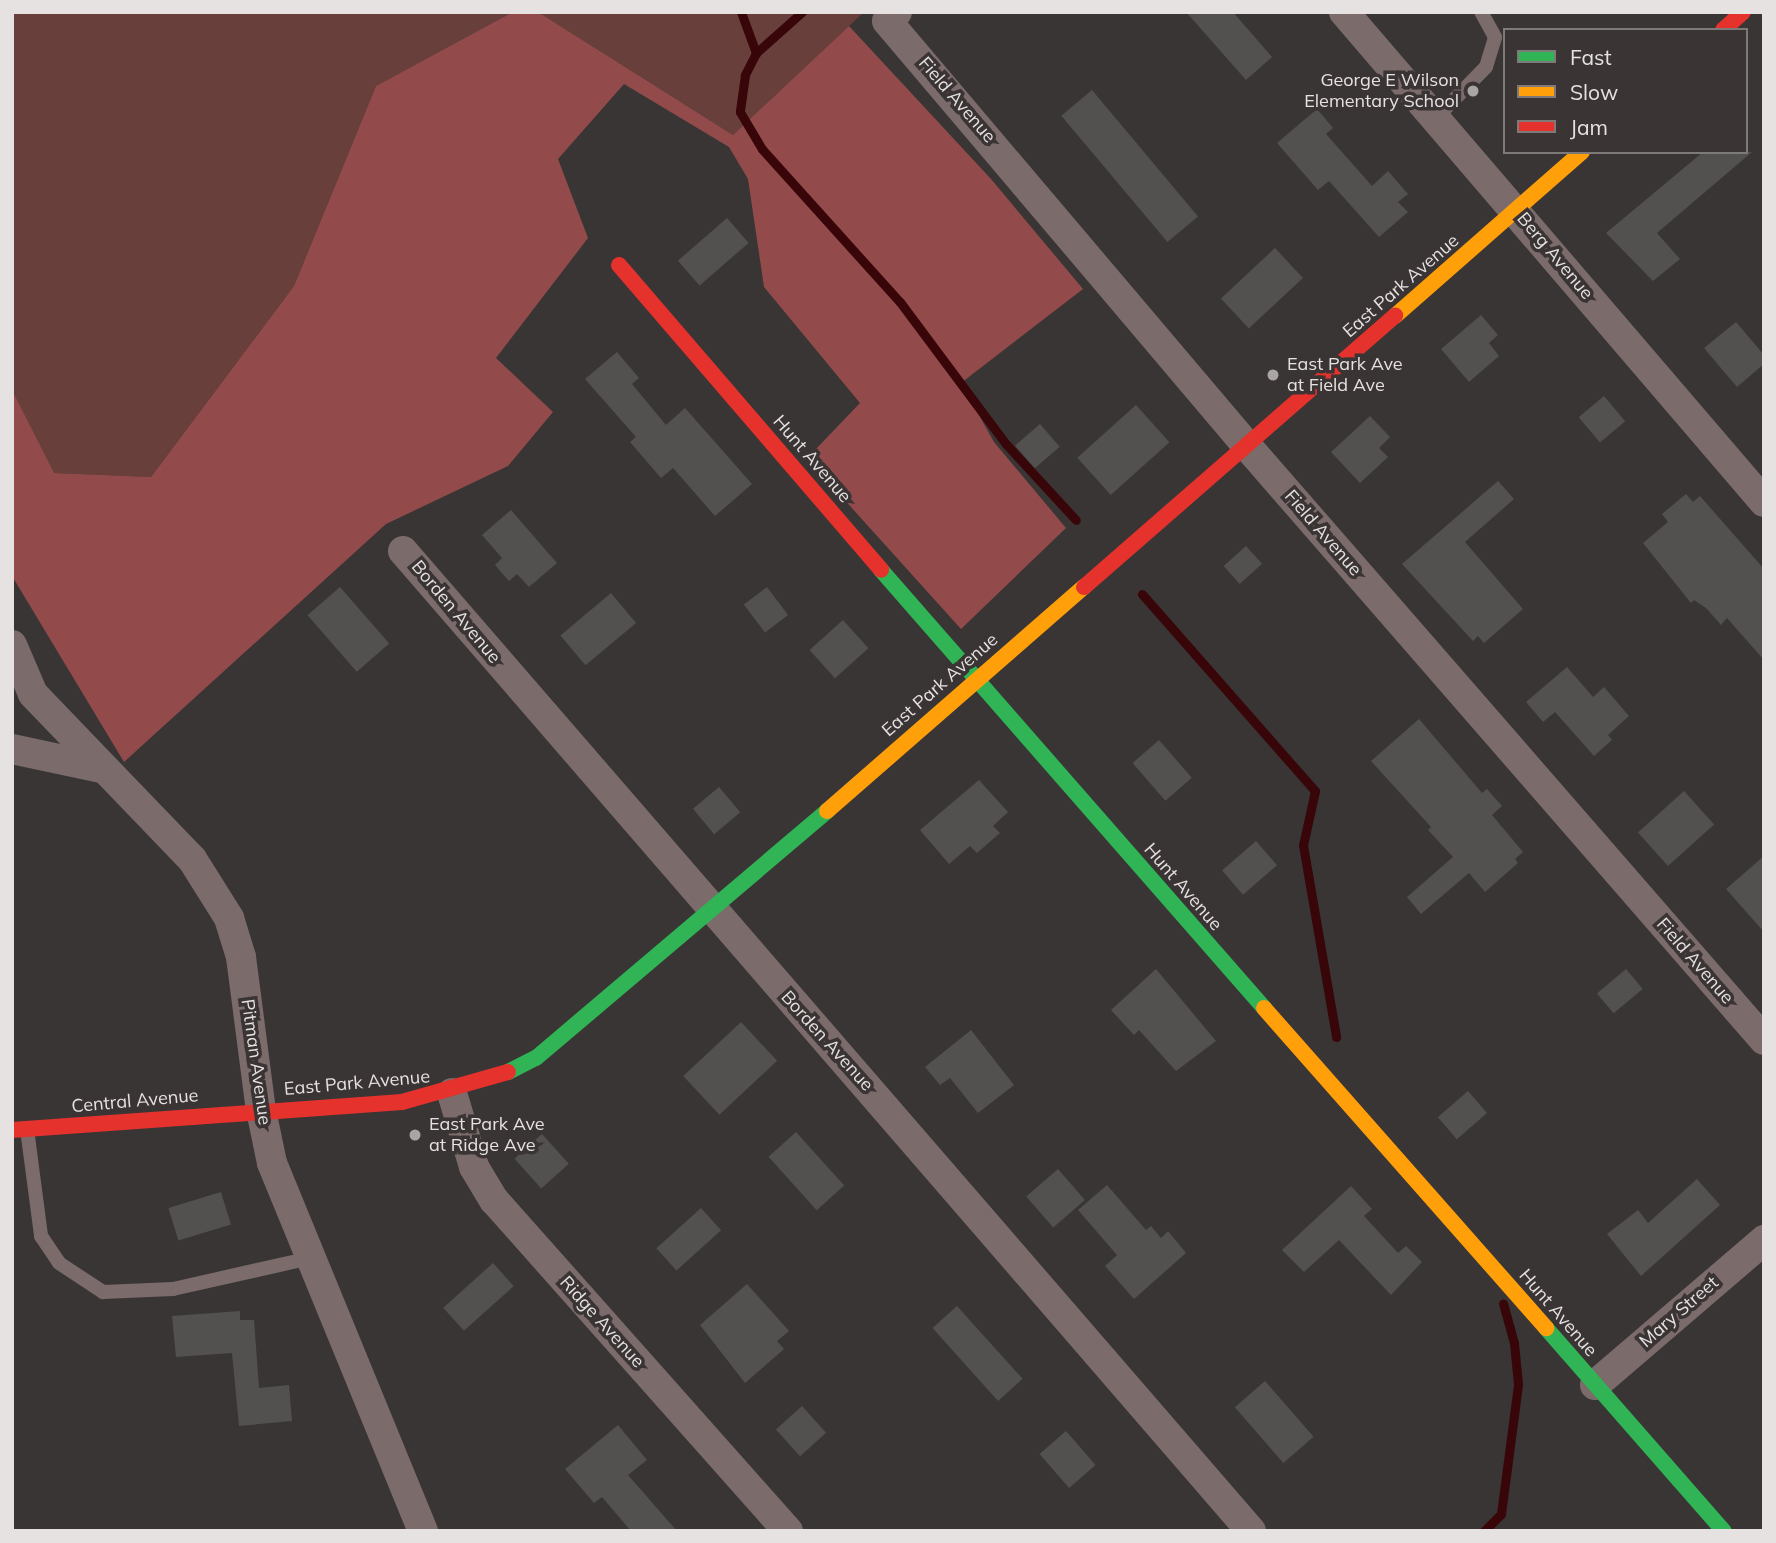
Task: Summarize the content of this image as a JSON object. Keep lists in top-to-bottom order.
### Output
{
  "streets": {
    "street": [
      "Field Avenue",
      "Berg Avenue",
      "East Park Avenue",
      "Hunt Avenue",
      "Borden Avenue",
      "Pitman Avenue",
      "Central Avenue",
      "Mary Street",
      "Ridge Avenue"
    ]
  },
  "crossings": [
    ["Field Avenue", "East Park Avenue"],
    ["Berg Avenue", "East Park Avenue"],
    ["East Park Avenue", "Hunt Avenue"],
    ["East Park Avenue", "Borden Avenue"],
    ["East Park Avenue", "Pitman Avenue"],
    ["East Park Avenue", "Central Avenue"],
    ["East Park Avenue", "Ridge Avenue"],
    ["Hunt Avenue", "Mary Street"],
    ["Pitman Avenue", "Central Avenue"]
  ],
  "places": ["George E Wilson Elementary School", "East Park Ave at Field Ave", "East Park Ave at Ridge Ave"],
  "legend": ["Fast", "Slow", "Jam"]
}
